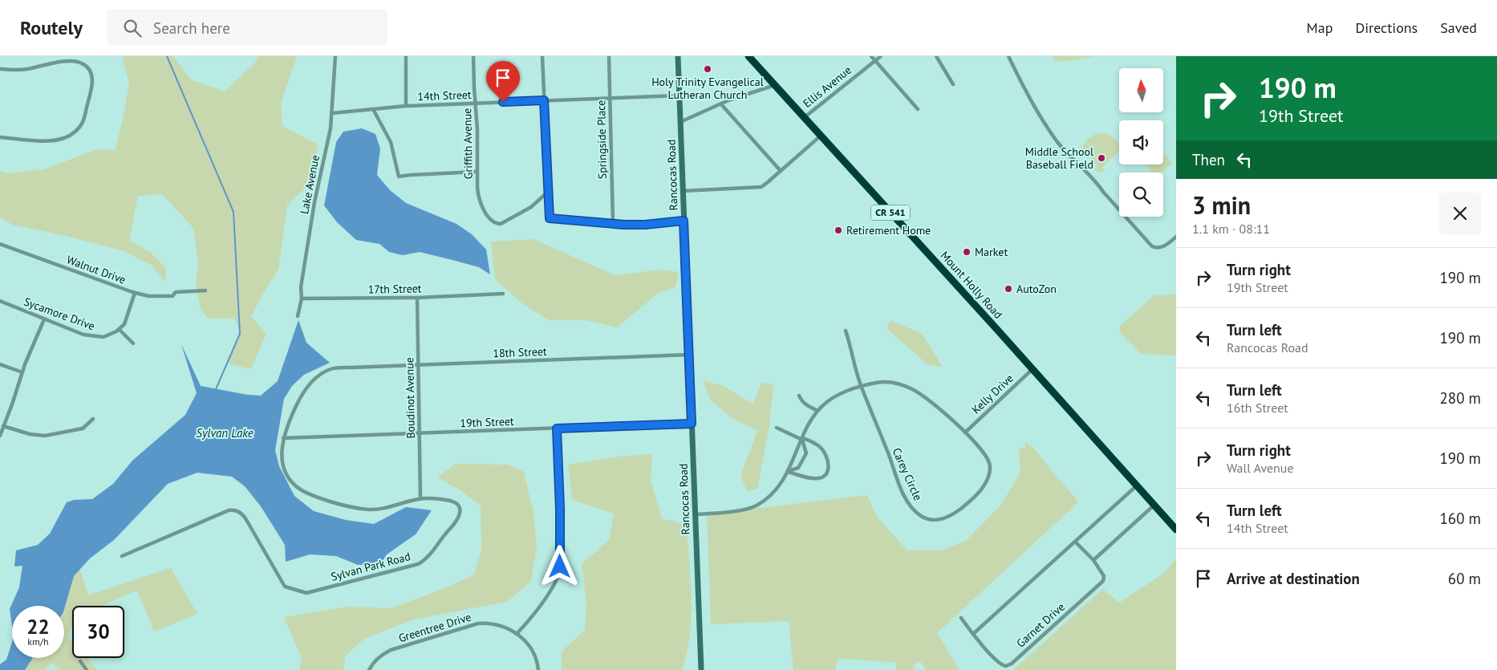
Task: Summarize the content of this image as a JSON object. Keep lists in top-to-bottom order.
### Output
{
  "streets": {
    "highway": ["CR 541", "Mount Holly Road"],
    "main road": ["Rancocas Road"],
    "street": [
      "Ellis Avenue",
      "14th Street",
      "Springside Place",
      "Griffith Avenue",
      "Lake Avenue",
      "Walnut Drive",
      "17th Street",
      "Sycamore Drive",
      "18th Street",
      "Kelly Drive",
      "Boudinot Avenue",
      "19th Street",
      "Carey Circle",
      "Sylvan Park Road",
      "Garnet Drive",
      "Greentree Drive"
    ]
  },
  "crossings": [
    ["Ellis Avenue", "Mount Holly Road"],
    ["14th Street", "Springside Place"],
    ["14th Street", "Griffith Avenue"],
    ["14th Street", "Rancocas Road"],
    ["14th Street", "Lake Avenue"],
    ["Rancocas Road", "18th Street"],
    ["Rancocas Road", "19th Street"],
    ["Lake Avenue", "17th Street"],
    ["Mount Holly Road", "Kelly Drive"],
    ["17th Street", "Boudinot Avenue"],
    ["18th Street", "Boudinot Avenue"],
    ["18th Street", "Sylvan Park Road"],
    ["Kelly Drive", "Carey Circle"],
    ["Boudinot Avenue", "19th Street"],
    ["Boudinot Avenue", "Sylvan Park Road"],
    ["19th Street", "Sylvan Park Road"]
  ],
  "water": ["Sylvan Lake"],
  "places": [
    "Holy Trinity Evangelical Lutheran Church",
    "Middle School Baseball Field",
    "Retirement Home",
    "Market",
    "AutoZon"
  ],
  "north": "top",
  "page": {
    "header": "Routely",
    "search": "Search here",
    "nav": ["Map", "Directions", "Saved"],
    "turn": ["190 m", "19th Street"],
    "then": "Then",
    "heading": ["3 min", "1.1 km · 08:11"],
    "list": [
      {
        "name": "Turn right",
        "note": "19th Street",
        "value": "190 m"
      },
      {
        "name": "Turn left",
        "note": "Rancocas Road",
        "value": "190 m"
      },
      {
        "name": "Turn left",
        "note": "16th Street",
        "value": "280 m"
      },
      {
        "name": "Turn right",
        "note": "Wall Avenue",
        "value": "190 m"
      },
      {
        "name": "Turn left",
        "note": "14th Street",
        "value": "160 m"
      },
      {
        "name": "Arrive at destination",
        "value": "60 m"
      }
    ],
    "speed": "22 km/h",
    "limit": "30"
  }
}
